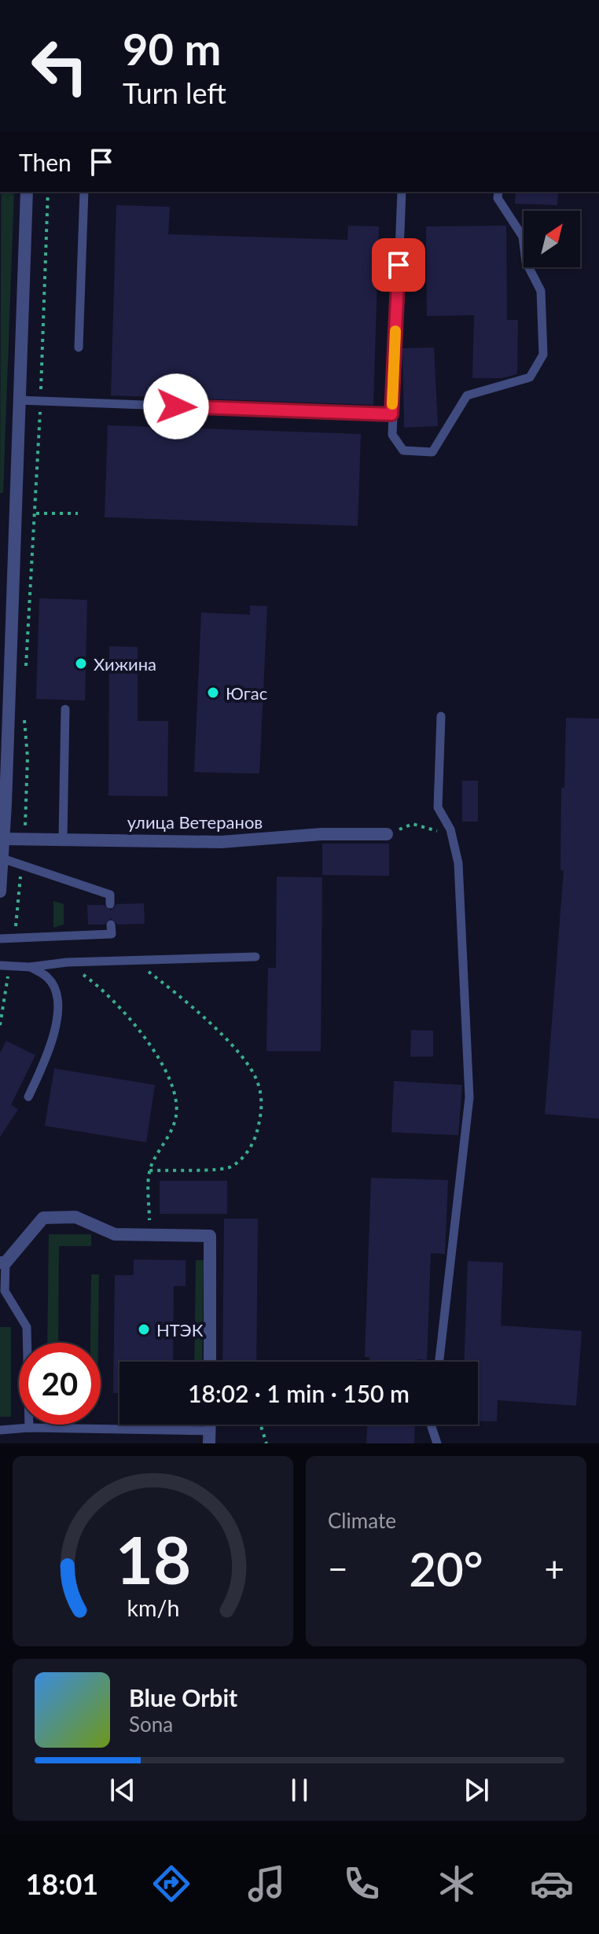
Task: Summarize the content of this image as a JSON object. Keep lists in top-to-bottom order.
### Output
{
  "streets": {
    "street": ["улица Ветеранов"]
  },
  "places": ["Хижина", "Югас", "НТЭК"],
  "north": "top right",
  "page": {
    "turn": ["90 m", "Turn left"],
    "then": "Then",
    "limit": "20",
    "trip": "18:02 · 1 min · 150 m",
    "tile": "Climate",
    "heat": ["−", "20°", "+"],
    "song": ["Blue Orbit", "Sona"],
    "tabs": "18:01",
    "gauge": ["18", "km/h"]
  }
}
